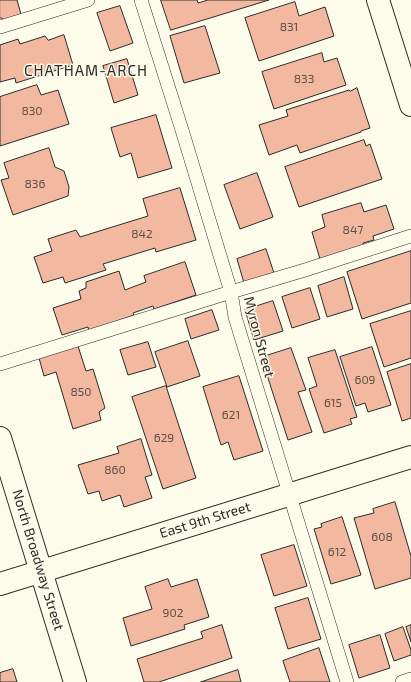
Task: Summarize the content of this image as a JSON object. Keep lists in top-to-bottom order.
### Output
{
  "streets": {
    "street": ["East 9th Street", "North Broadway Street"],
    "lane": ["Myron Street"]
  },
  "crossings": [
    ["Myron Street", "East 9th Street"],
    ["East 9th Street", "North Broadway Street"]
  ],
  "districts": ["CHATHAM-ARCH"],
  "house_numbers": [
    "831",
    "833",
    "830",
    "836",
    "847",
    "842",
    "609",
    "850",
    "615",
    "621",
    "629",
    "860",
    "608",
    "612",
    "902"
  ]
}
